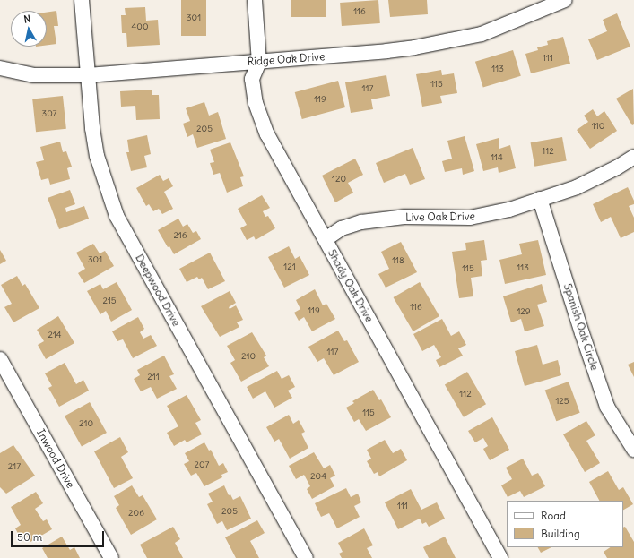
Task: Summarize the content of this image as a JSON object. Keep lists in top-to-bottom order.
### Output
{
  "streets": {
    "street": [
      "Ridge Oak Drive",
      "Live Oak Drive",
      "Shady Oak Drive",
      "Deepwood Drive",
      "Spanish Oak Circle",
      "Inwood Drive"
    ]
  },
  "crossings": [
    ["Ridge Oak Drive", "Shady Oak Drive"],
    ["Ridge Oak Drive", "Deepwood Drive"],
    ["Live Oak Drive", "Shady Oak Drive"],
    ["Live Oak Drive", "Spanish Oak Circle"]
  ],
  "house_numbers": [
    "116",
    "301",
    "400",
    "111",
    "113",
    "115",
    "117",
    "119",
    "307",
    "110",
    "205",
    "112",
    "114",
    "120",
    "216",
    "301",
    "118",
    "121",
    "113",
    "115",
    "215",
    "116",
    "119",
    "129",
    "214",
    "117",
    "210",
    "211",
    "112",
    "125",
    "115",
    "210",
    "207",
    "217",
    "204",
    "111",
    "205",
    "206"
  ],
  "legend": ["Road", "Building"],
  "scale_bar": "50 m",
  "north": "top"
}
